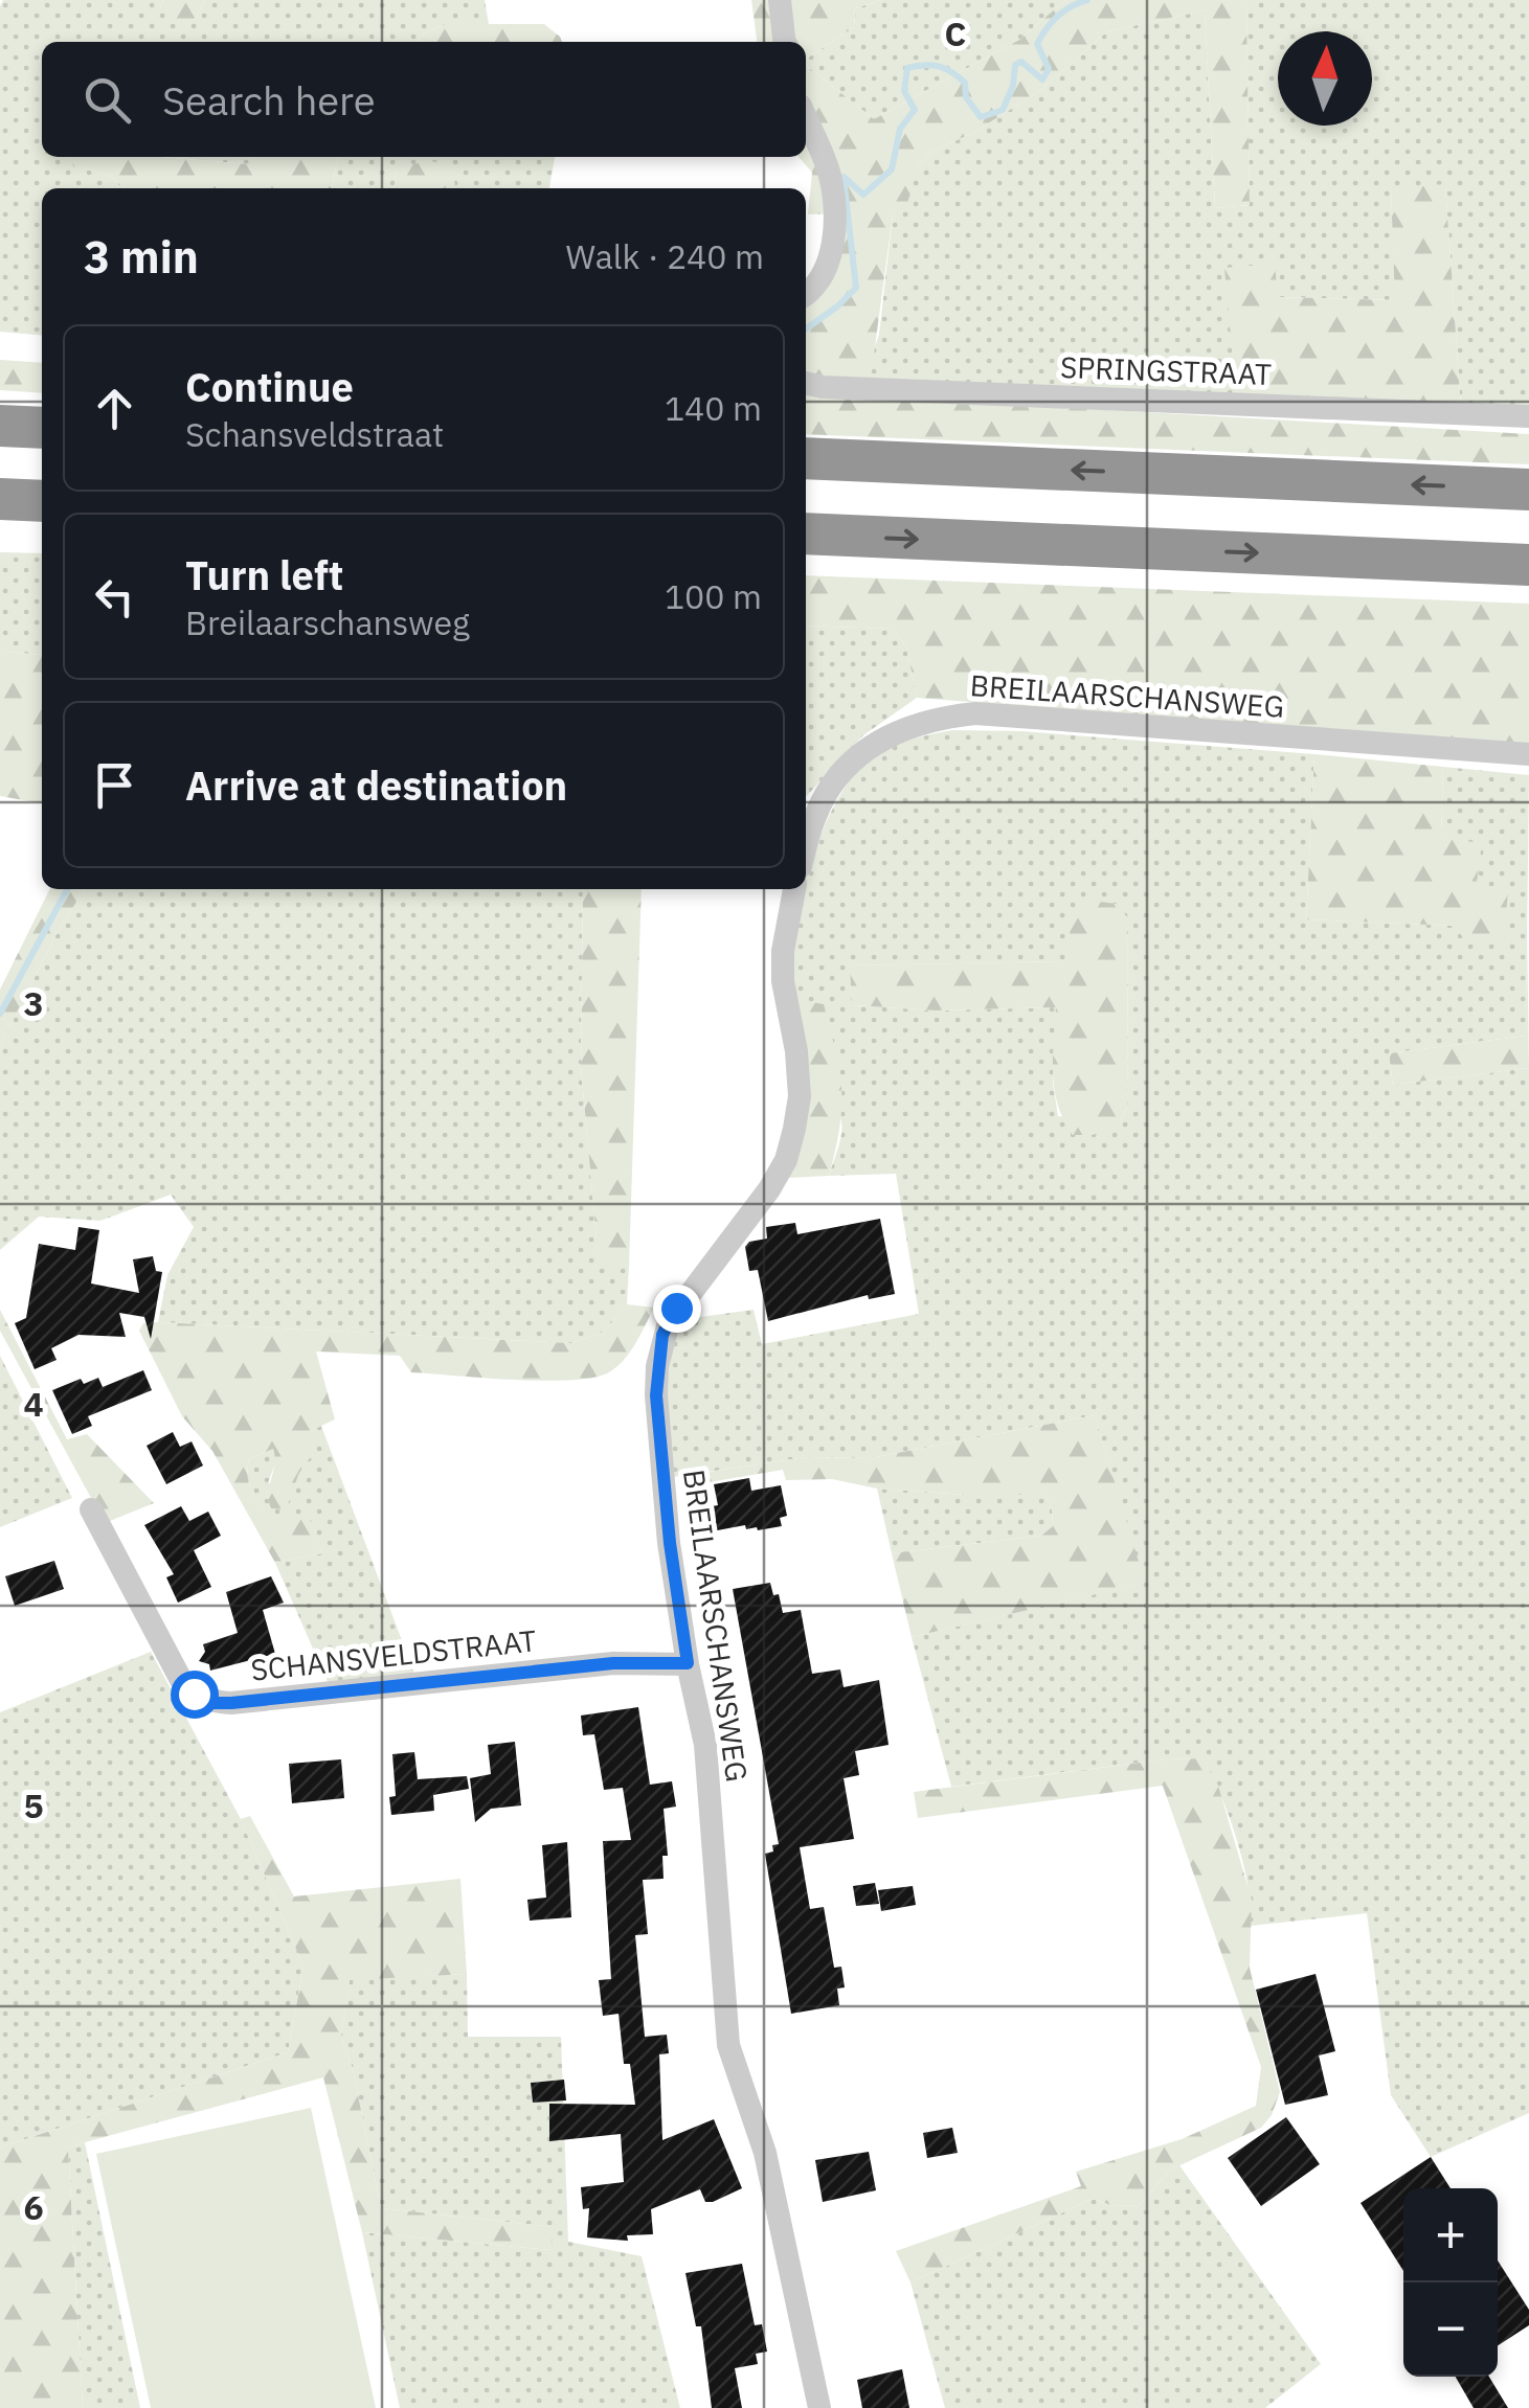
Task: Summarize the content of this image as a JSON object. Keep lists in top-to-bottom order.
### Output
{
  "streets": {
    "street": ["SPRINGSTRAAT", "BREILAARSCHANSWEG", "SCHANSVELDSTRAAT"]
  },
  "crossings": [
    ["BREILAARSCHANSWEG", "SCHANSVELDSTRAAT"]
  ],
  "north": "top",
  "page": {
    "search": "Search here",
    "heading": ["3 min", "Walk · 240 m"],
    "list": [
      ["Continue", "Schansveldstraat", "140 m"],
      ["Turn left", "Breilaarschansweg", "100 m"],
      "Arrive at destination"
    ],
    "map_buttons": ["+", "−"]
  },
  "grid": {
    "columns": ["C"],
    "rows": [
      "3",
      "4",
      "5",
      "6"
    ]
  }
}
